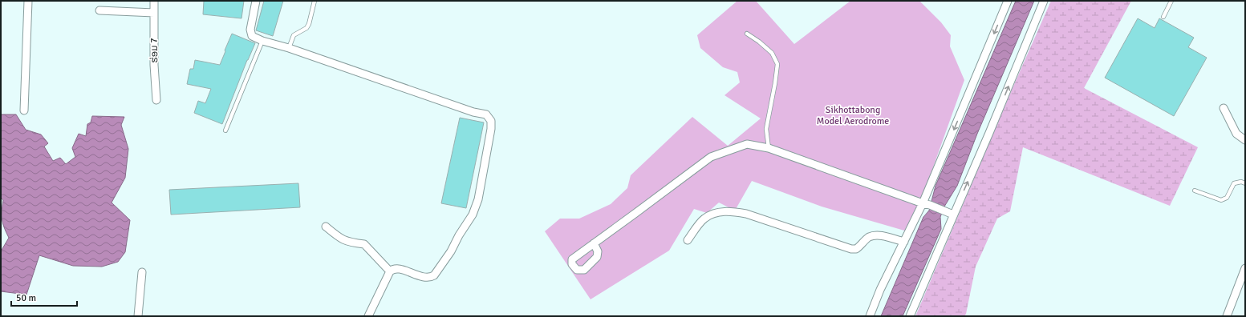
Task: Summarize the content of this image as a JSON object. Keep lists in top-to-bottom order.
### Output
{
  "streets": {
    "street": ["ຮ່ອມ 7"]
  },
  "parks": ["Sikhottabong Model Aerodrome"],
  "scale_bar": "50 m"
}
